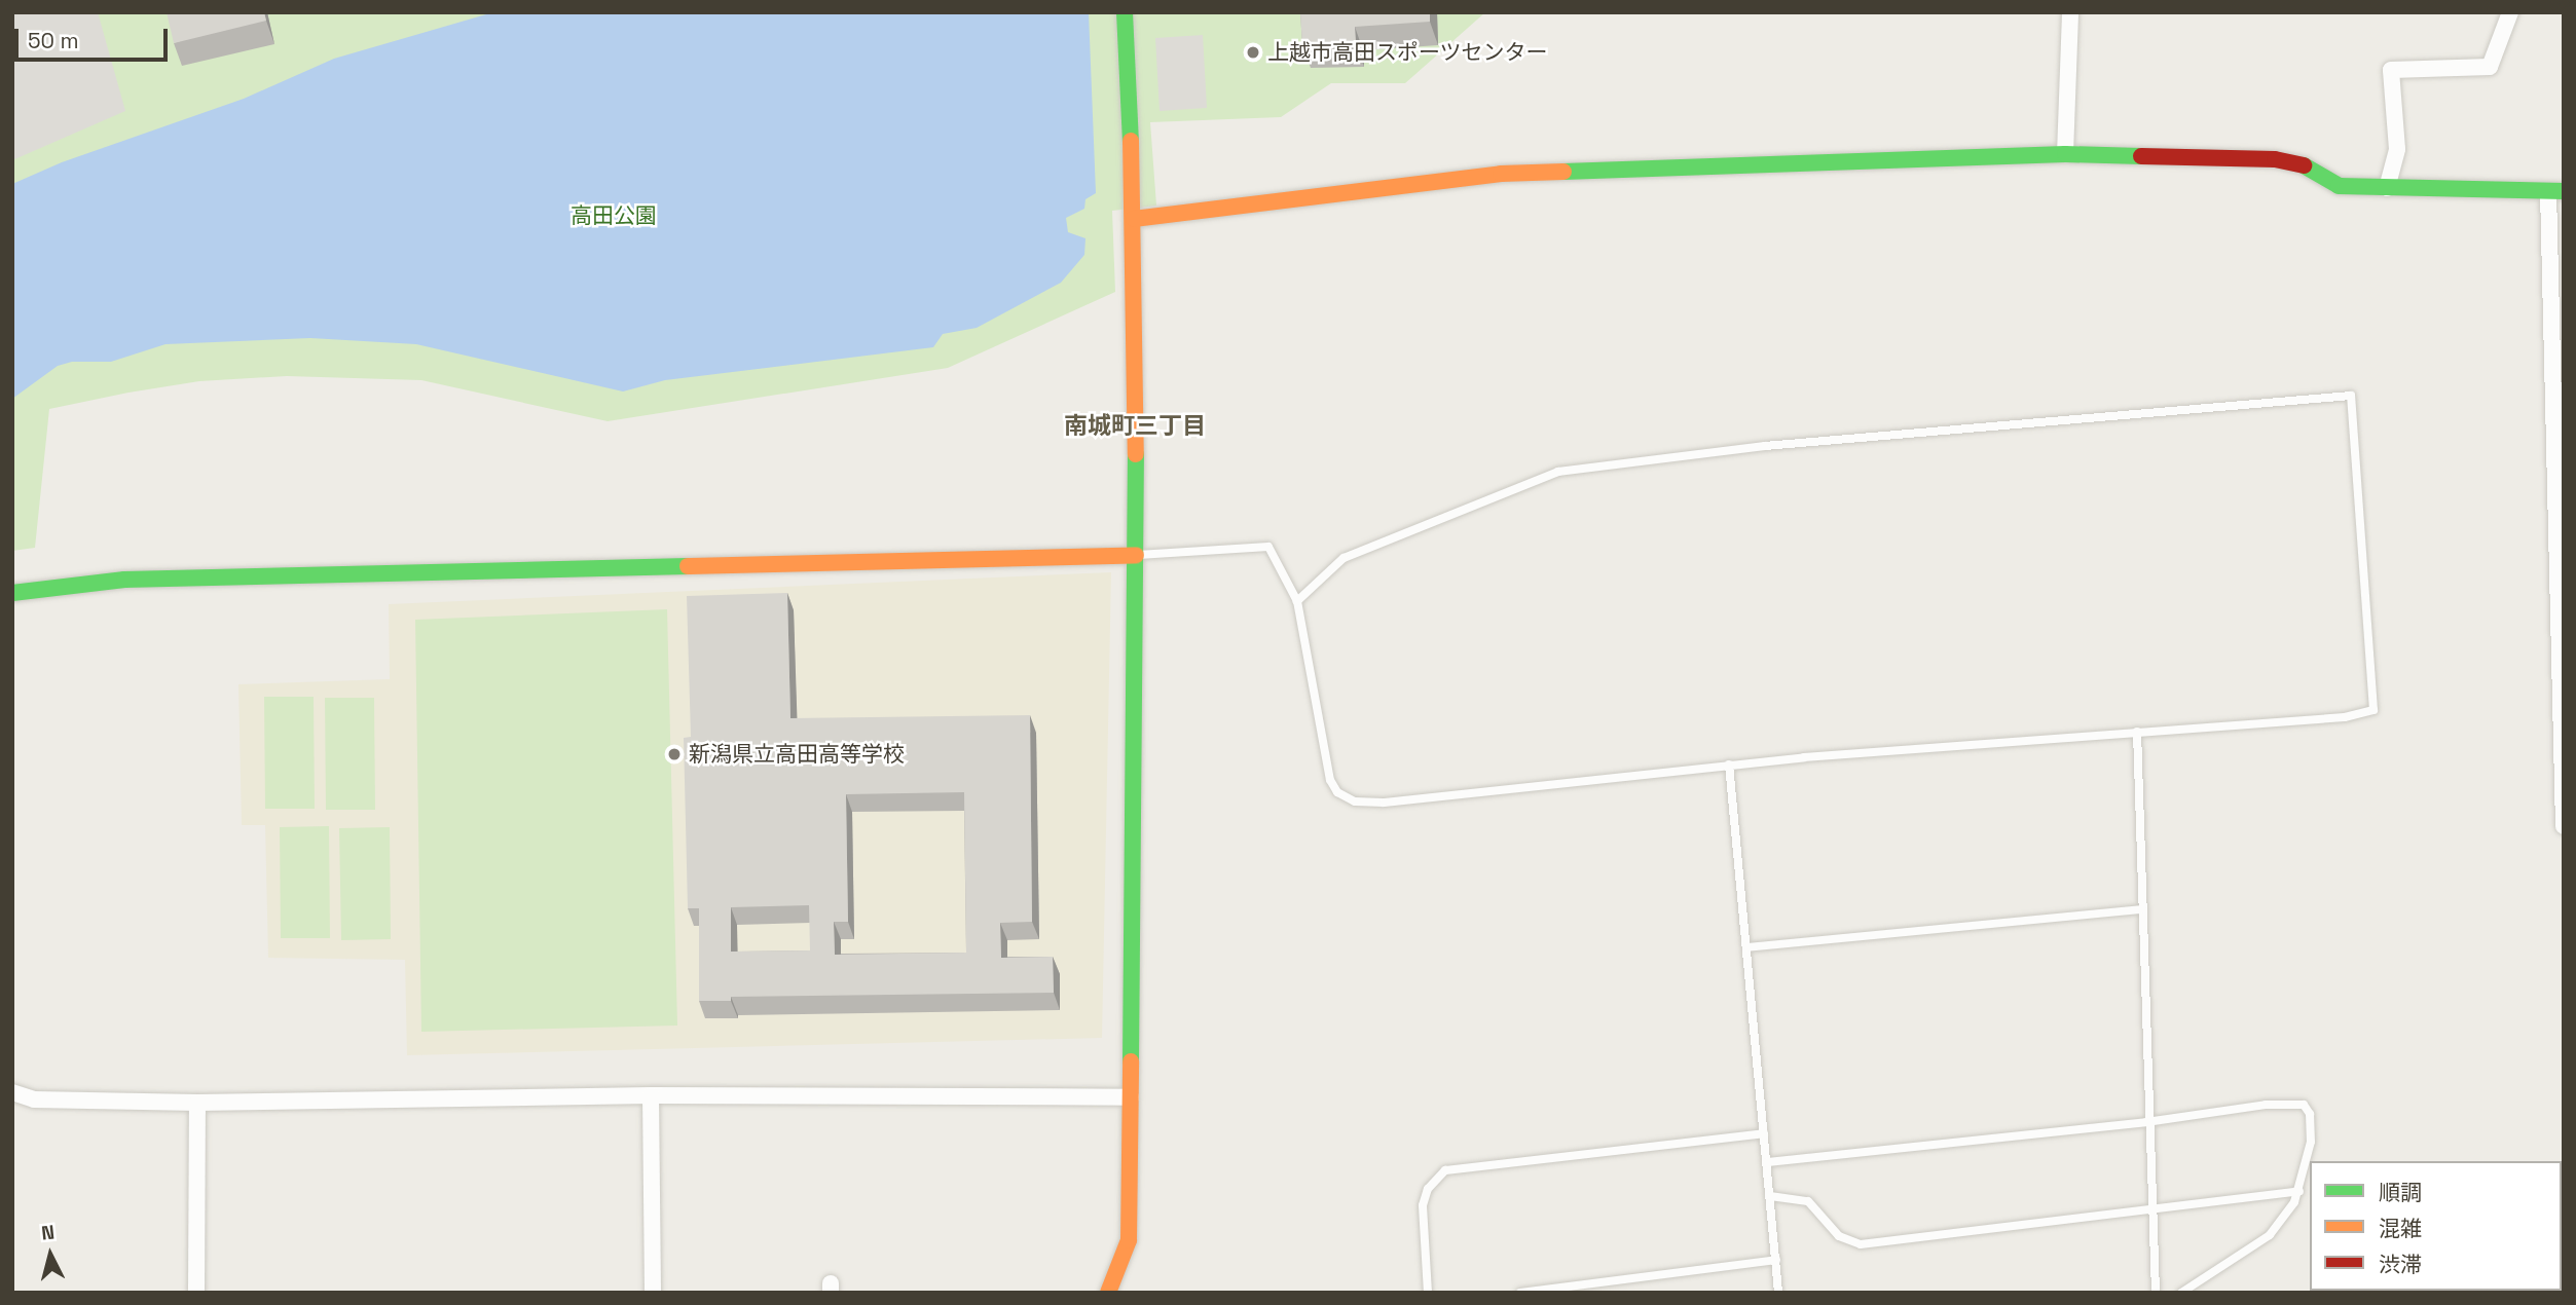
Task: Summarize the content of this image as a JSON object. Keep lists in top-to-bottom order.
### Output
{
  "districts": ["南城町三丁目"],
  "parks": ["高田公園"],
  "places": ["上越市高田スポーツセンター", "新潟県立高田高等学校"],
  "legend": ["順調", "混雑", "渋滞"],
  "scale_bar": "50 m",
  "north": "top"
}
